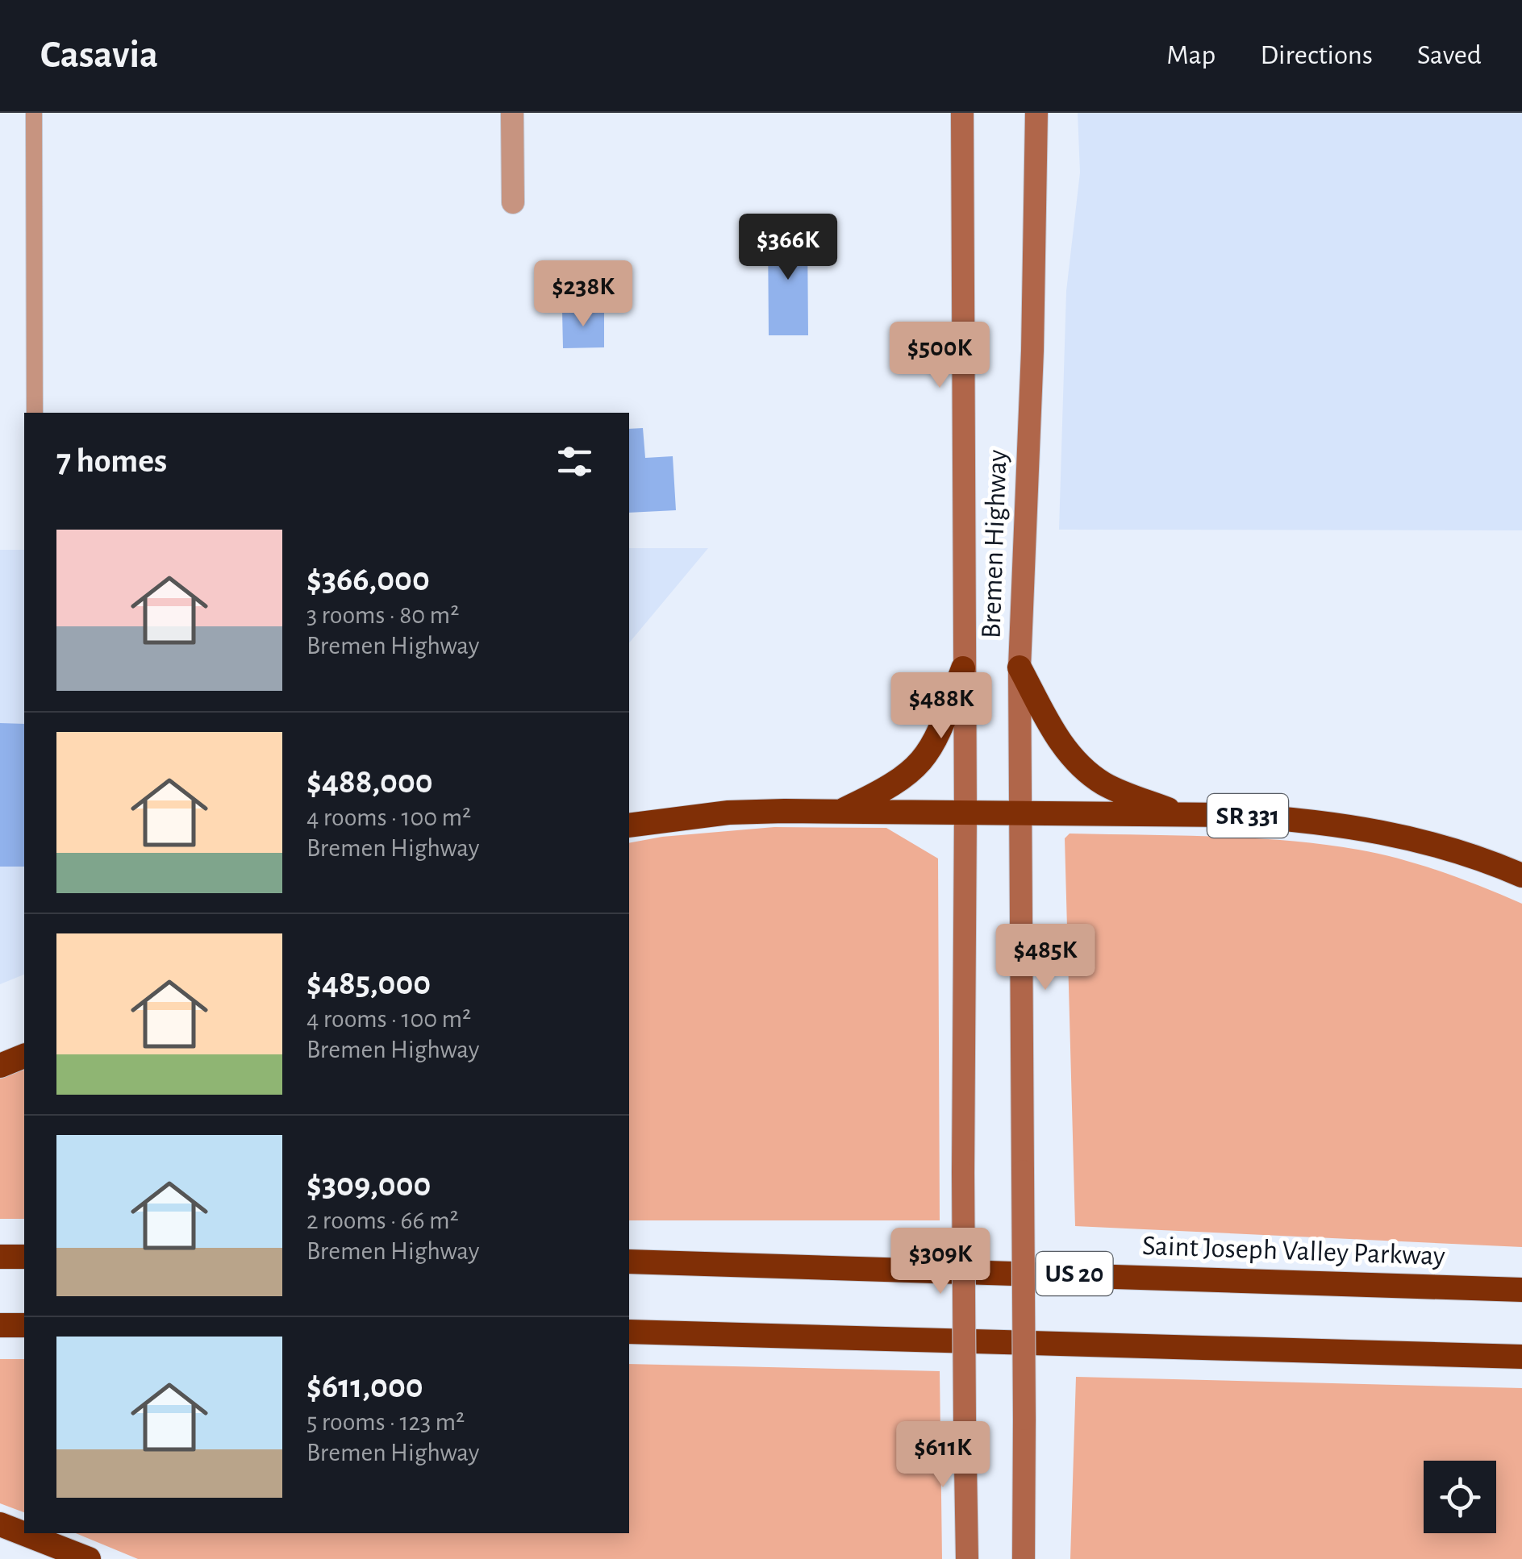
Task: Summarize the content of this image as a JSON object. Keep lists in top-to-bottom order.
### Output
{
  "streets": {
    "highway": ["SR 331", "Saint Joseph Valley Parkway", "US 20"],
    "main road": ["Bremen Highway"]
  },
  "crossings": [
    ["Bremen Highway", "SR 331"]
  ],
  "page": {
    "header": "Casavia",
    "nav": ["Map", "Directions", "Saved"],
    "price": [
      "$366K",
      "$238K",
      "$500K",
      "$488K",
      "$485K",
      "$309K",
      "$611K"
    ],
    "heading": "7 homes",
    "list": [
      {
        "name": "$366,000",
        "note": "3 rooms · 80 m² · Bremen Highway"
      },
      {
        "name": "$488,000",
        "note": "4 rooms · 100 m² · Bremen Highway"
      },
      {
        "name": "$485,000",
        "note": "4 rooms · 100 m² · Bremen Highway"
      },
      {
        "name": "$309,000",
        "note": "2 rooms · 66 m² · Bremen Highway"
      },
      {
        "name": "$611,000",
        "note": "5 rooms · 123 m² · Bremen Highway"
      }
    ]
  }
}
